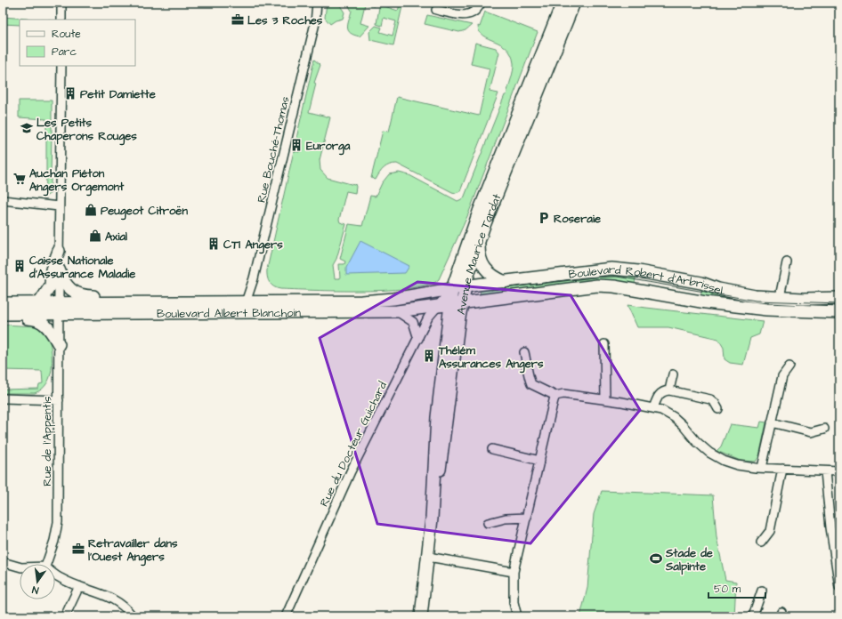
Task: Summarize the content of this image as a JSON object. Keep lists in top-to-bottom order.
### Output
{
  "streets": {
    "street": [
      "Rue Bouché-Thomas",
      "Avenue Maurice Tardat",
      "Boulevard Robert d'Arbrissel",
      "Boulevard Albert Blanchoin",
      "Rue de l'Appentis",
      "Rue du Docteur Guichard"
    ]
  },
  "crossings": [
    ["Rue Bouché-Thomas", "Boulevard Albert Blanchoin"],
    ["Avenue Maurice Tardat", "Boulevard Robert d'Arbrissel"],
    ["Avenue Maurice Tardat", "Boulevard Albert Blanchoin"],
    ["Avenue Maurice Tardat", "Rue du Docteur Guichard"],
    ["Boulevard Robert d'Arbrissel", "Boulevard Albert Blanchoin"],
    ["Boulevard Robert d'Arbrissel", "Rue du Docteur Guichard"],
    ["Boulevard Albert Blanchoin", "Rue de l'Appentis"],
    ["Boulevard Albert Blanchoin", "Rue du Docteur Guichard"]
  ],
  "places": {
    "office": ["Les 3 Roches", "Retravailler dans l'Ouest Angers"],
    "building": [
      "Petit Damiette",
      "Eurorga",
      "CTI Angers",
      "Caisse Nationale d'Assurance Maladie",
      "Thélém Assurances Angers"
    ],
    "school or university": ["Les Petits Chaperons Rouges"],
    "supermarket": ["Auchan Piéton Angers Orgemont"],
    "shop": ["Peugeot Citroën", "Axial"],
    "parking": ["Roseraie"],
    "sports": ["Stade de Salpinte"]
  },
  "legend": ["Route", "Parc"],
  "scale_bar": "50 m",
  "north": "bottom"
}
